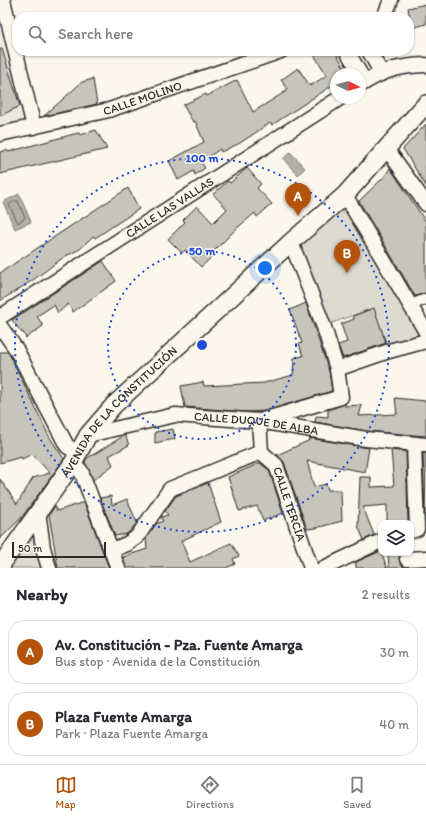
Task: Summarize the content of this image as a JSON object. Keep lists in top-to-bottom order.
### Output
{
  "streets": {
    "street": [
      "CALLE MOLINO",
      "CALLE LAS VALLAS",
      "AVENIDA DE LA CONSTITUCIÓN",
      "CALLE DUQUE DE ALBA",
      "CALLE TERCIA"
    ]
  },
  "crossings": [
    ["AVENIDA DE LA CONSTITUCIÓN", "CALLE DUQUE DE ALBA"]
  ],
  "scale_bar": "50 m",
  "north": "right",
  "page": {
    "search": "Search here",
    "pins": ["A", "B"],
    "scale": "50 m",
    "heading": ["Nearby", "2 results"],
    "list": [
      {
        "mark": "A",
        "name": "Av. Constitución - Pza. Fuente Amarga",
        "note": "Bus stop · Avenida de la Constitución",
        "value": "30 m"
      },
      {
        "mark": "B",
        "name": "Plaza Fuente Amarga",
        "note": "Park · Plaza Fuente Amarga",
        "value": "40 m"
      }
    ],
    "nav": ["Map", "Directions", "Saved"]
  },
  "rings": ["100 m", "50 m"]
}
